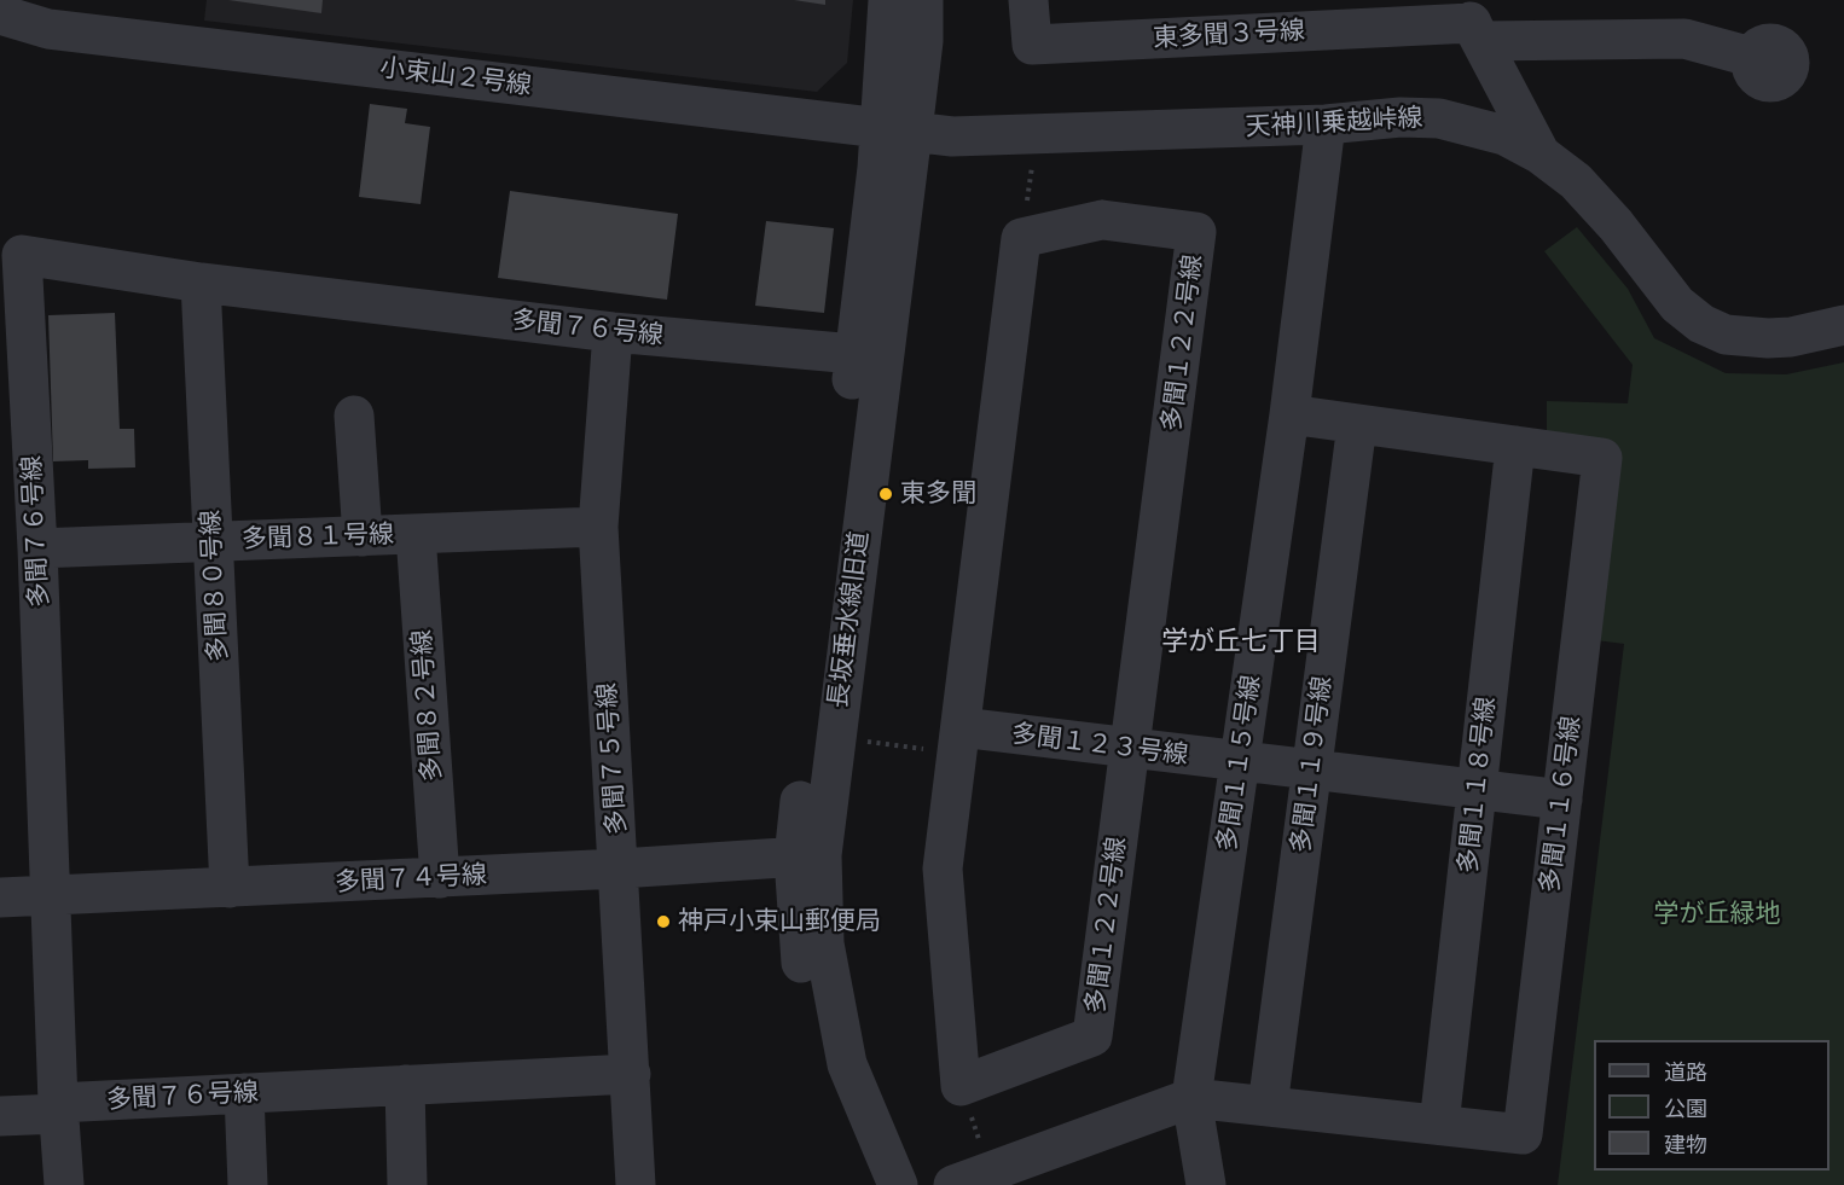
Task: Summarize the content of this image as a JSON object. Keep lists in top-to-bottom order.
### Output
{
  "streets": {
    "street": [
      "東多聞３号線",
      "小束山２号線",
      "天神川乗越峠線",
      "多聞７６号線",
      "多聞１２２号線",
      "多聞８１号線",
      "多聞８０号線",
      "長坂垂水線旧道",
      "多聞８２号線",
      "多聞１２３号線",
      "多聞７５号線",
      "多聞１１５号線",
      "多聞１１９号線",
      "多聞１１８号線",
      "多聞１１６号線",
      "多聞７４号線"
    ]
  },
  "crossings": [
    ["小束山２号線", "天神川乗越峠線"],
    ["小束山２号線", "長坂垂水線旧道"],
    ["天神川乗越峠線", "長坂垂水線旧道"],
    ["天神川乗越峠線", "多聞１１５号線"],
    ["多聞７６号線", "多聞８１号線"],
    ["多聞７６号線", "多聞８０号線"],
    ["多聞７６号線", "長坂垂水線旧道"],
    ["多聞７６号線", "多聞７５号線"],
    ["多聞７６号線", "多聞７４号線"],
    ["多聞１２２号線", "多聞１２３号線"],
    ["多聞８１号線", "多聞８０号線"],
    ["多聞８１号線", "多聞８２号線"],
    ["多聞８１号線", "多聞７５号線"],
    ["多聞８０号線", "多聞７４号線"],
    ["長坂垂水線旧道", "多聞７４号線"],
    ["多聞８２号線", "多聞７４号線"],
    ["多聞１２３号線", "多聞１１５号線"],
    ["多聞１２３号線", "多聞１１９号線"],
    ["多聞１２３号線", "多聞１１８号線"],
    ["多聞１２３号線", "多聞１１６号線"],
    ["多聞７５号線", "多聞７４号線"],
    ["多聞１１５号線", "多聞１１６号線"],
    ["多聞１１９号線", "多聞１１６号線"],
    ["多聞１１８号線", "多聞１１６号線"]
  ],
  "districts": ["学が丘七丁目"],
  "parks": ["学が丘緑地"],
  "places": ["東多聞", "神戸小束山郵便局"],
  "legend": ["道路", "公園", "建物"]
}
